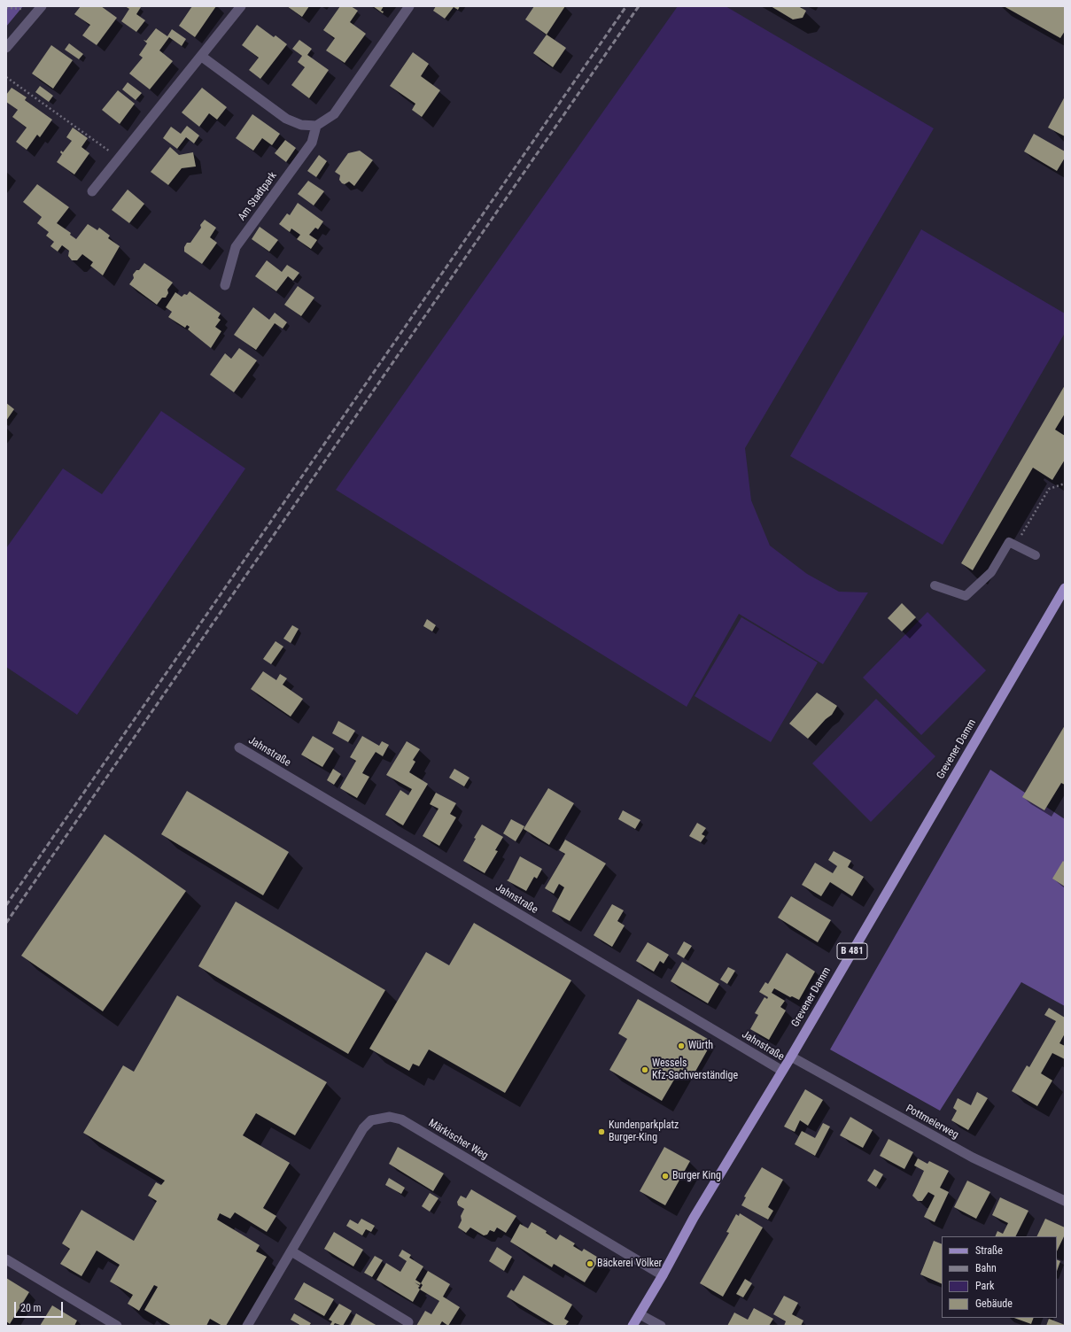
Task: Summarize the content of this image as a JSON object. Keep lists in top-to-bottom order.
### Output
{
  "streets": {
    "main road": ["Grevener Damm", "B 481"],
    "street": [
      "Am Stadtpark",
      "Jahnstraße",
      "Pottmeierweg",
      "Märkischer Weg"
    ]
  },
  "crossings": [
    ["Grevener Damm", "Jahnstraße"],
    ["Grevener Damm", "Pottmeierweg"],
    ["Grevener Damm", "Märkischer Weg"]
  ],
  "places": [
    "Würth",
    "Wessels Kfz-Sachverständige",
    "Kundenparkplatz Burger-King",
    "Burger King",
    "Bäckerei Völker"
  ],
  "legend": [
    "Straße",
    "Bahn",
    "Park",
    "Gebäude"
  ],
  "scale_bar": "20 m"
}
